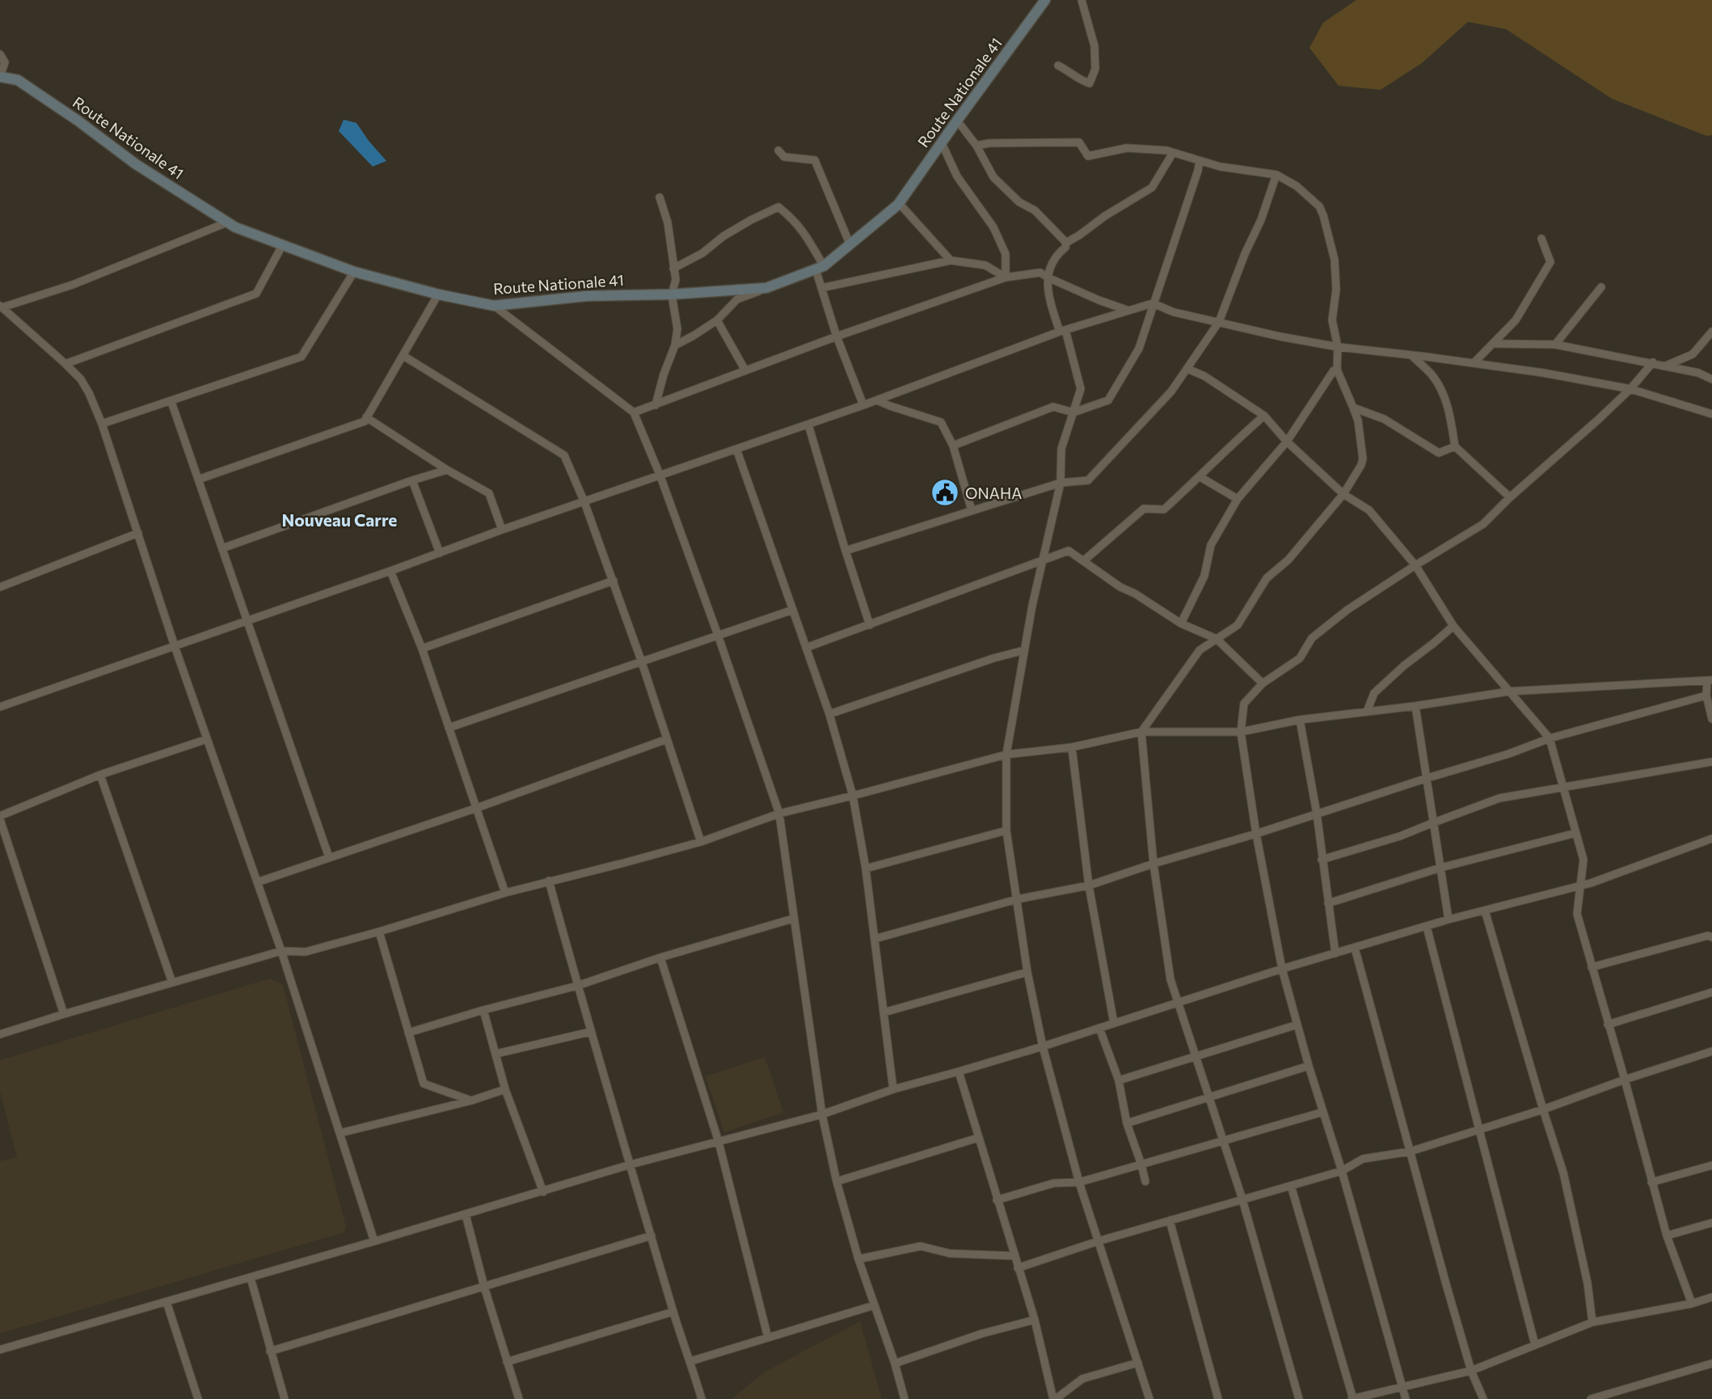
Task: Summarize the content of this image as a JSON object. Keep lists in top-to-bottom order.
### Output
{
  "streets": {
    "street": ["Route Nationale 41"]
  },
  "districts": ["Nouveau Carre"],
  "places": {
    "public building": ["ONAHA"]
  }
}
